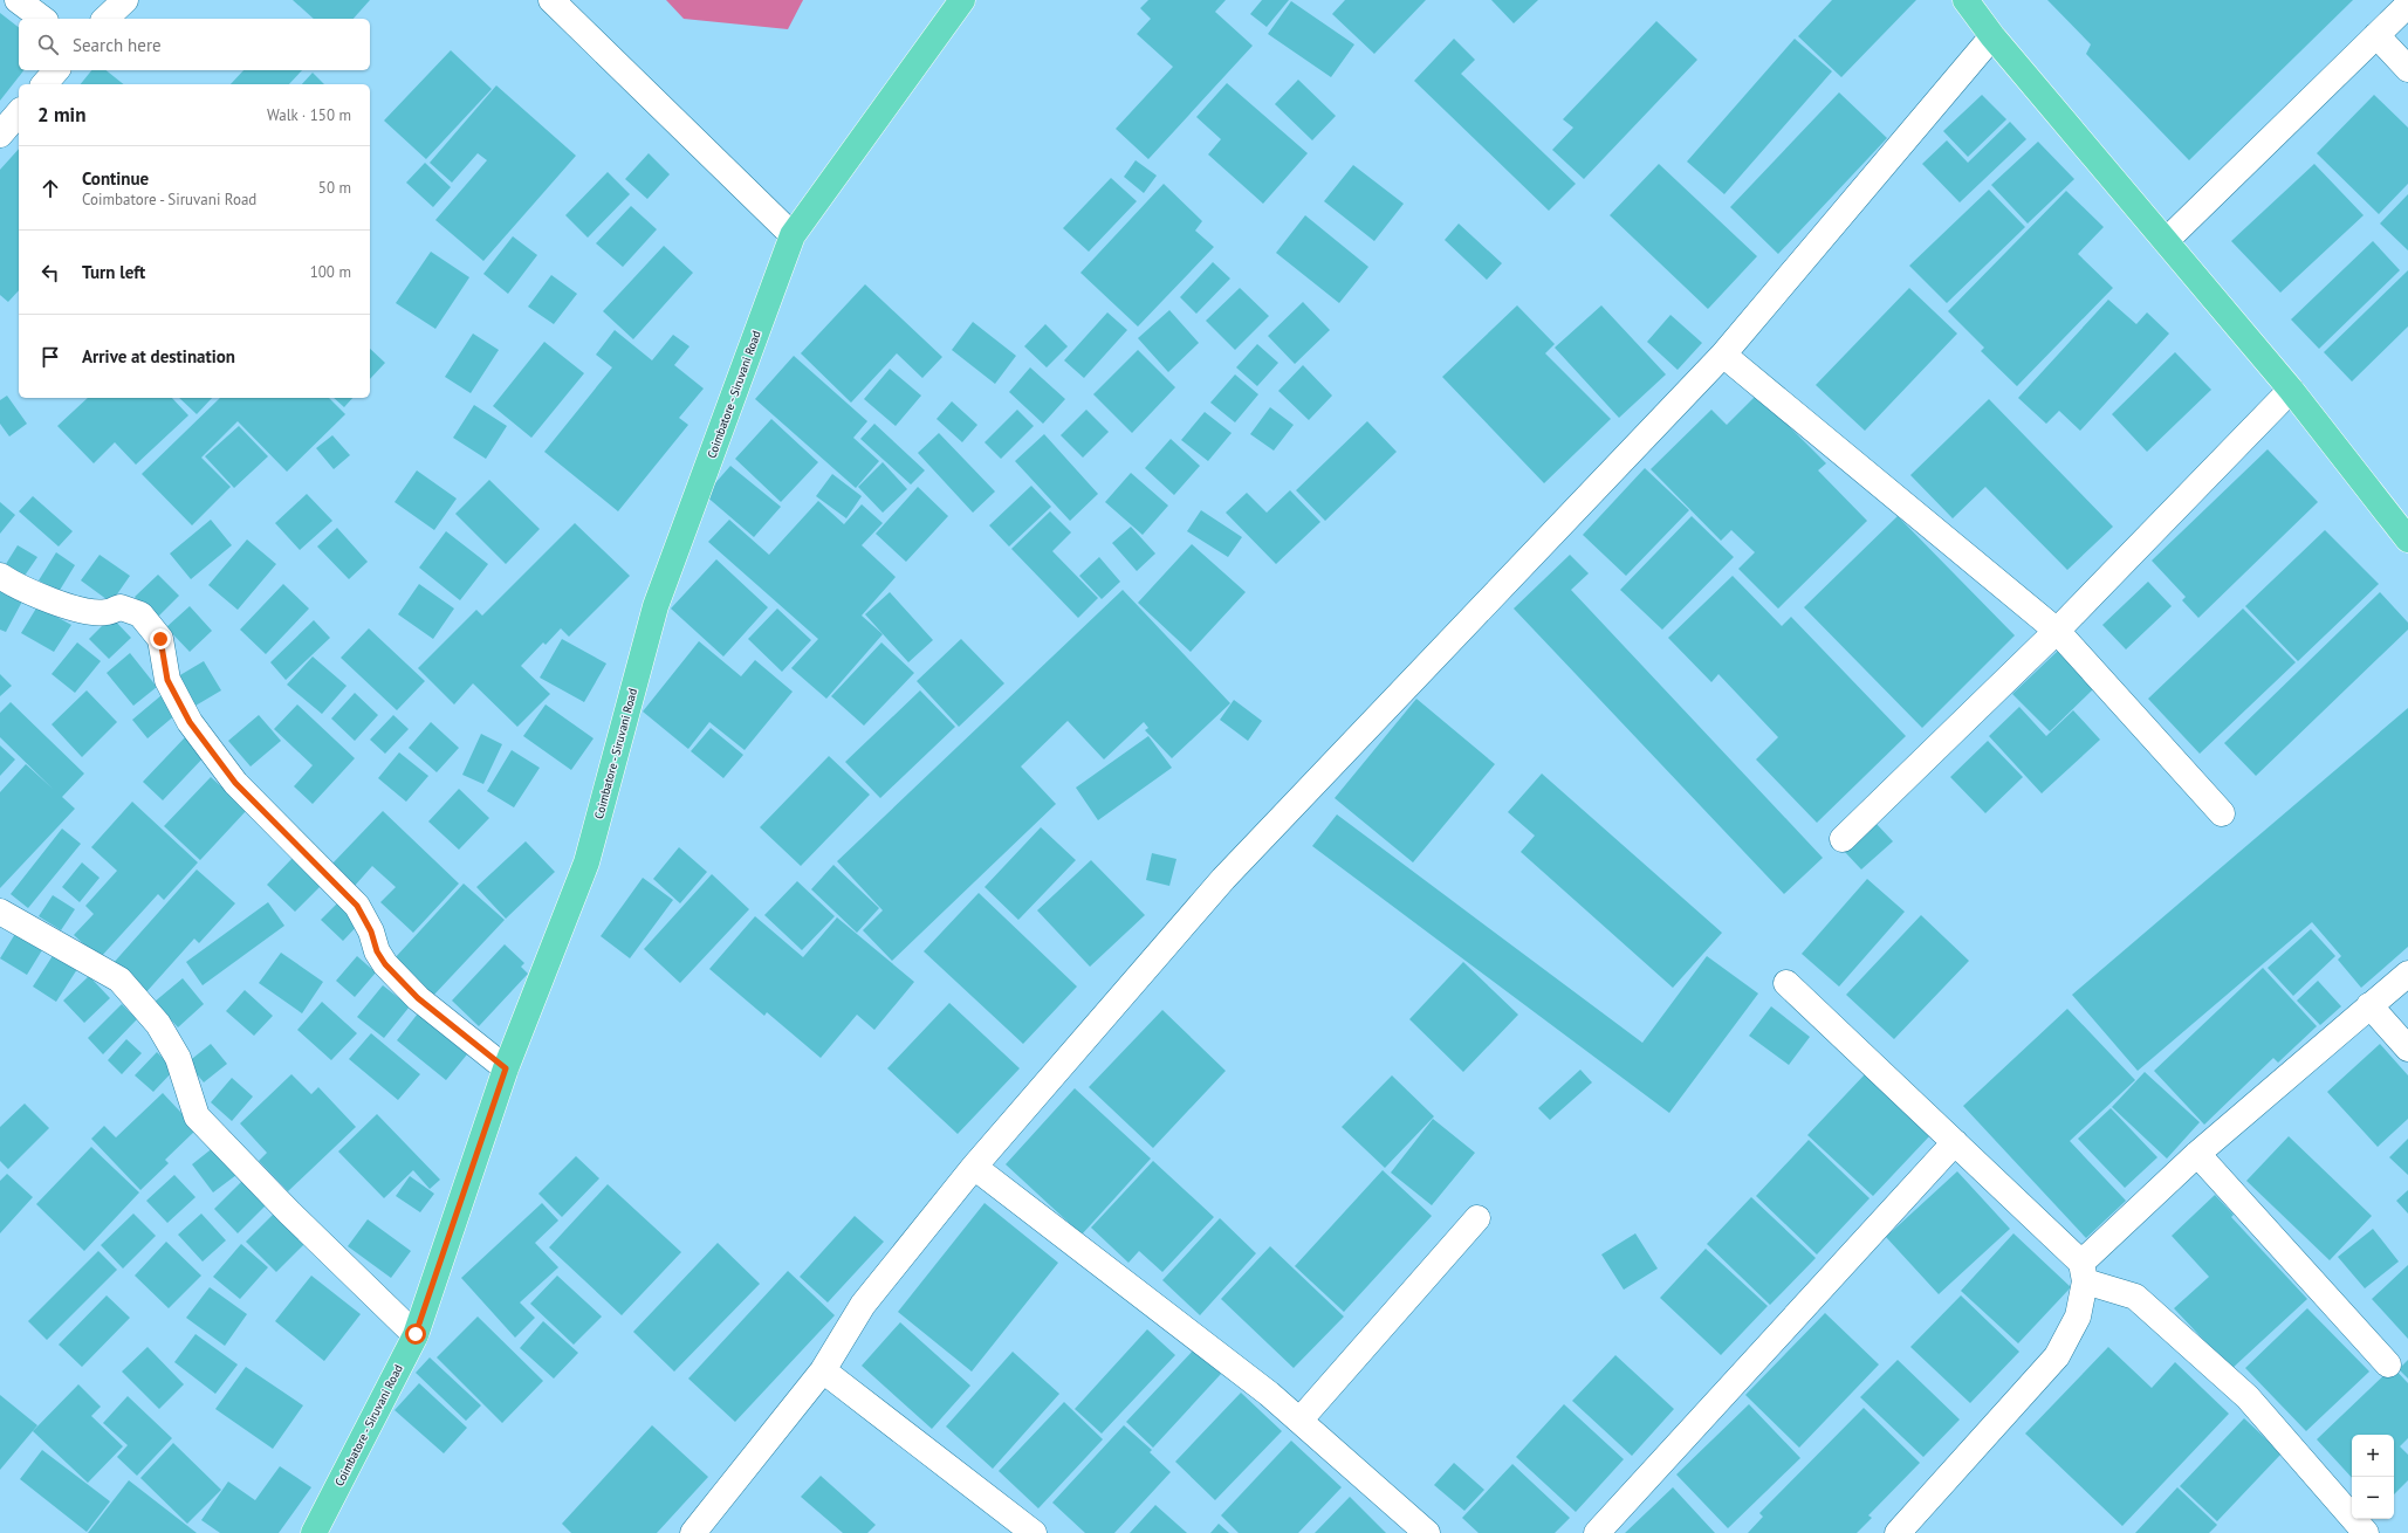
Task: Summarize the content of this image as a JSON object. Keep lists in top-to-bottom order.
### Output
{
  "streets": {
    "main road": ["Coimbatore - Siruvani Road"]
  },
  "page": {
    "search": "Search here",
    "heading": ["2 min", "Walk · 150 m"],
    "list": [
      ["Continue", "Coimbatore - Siruvani Road", "50 m"],
      ["Turn left", "100 m"],
      "Arrive at destination"
    ],
    "map_buttons": ["+", "−"]
  }
}
